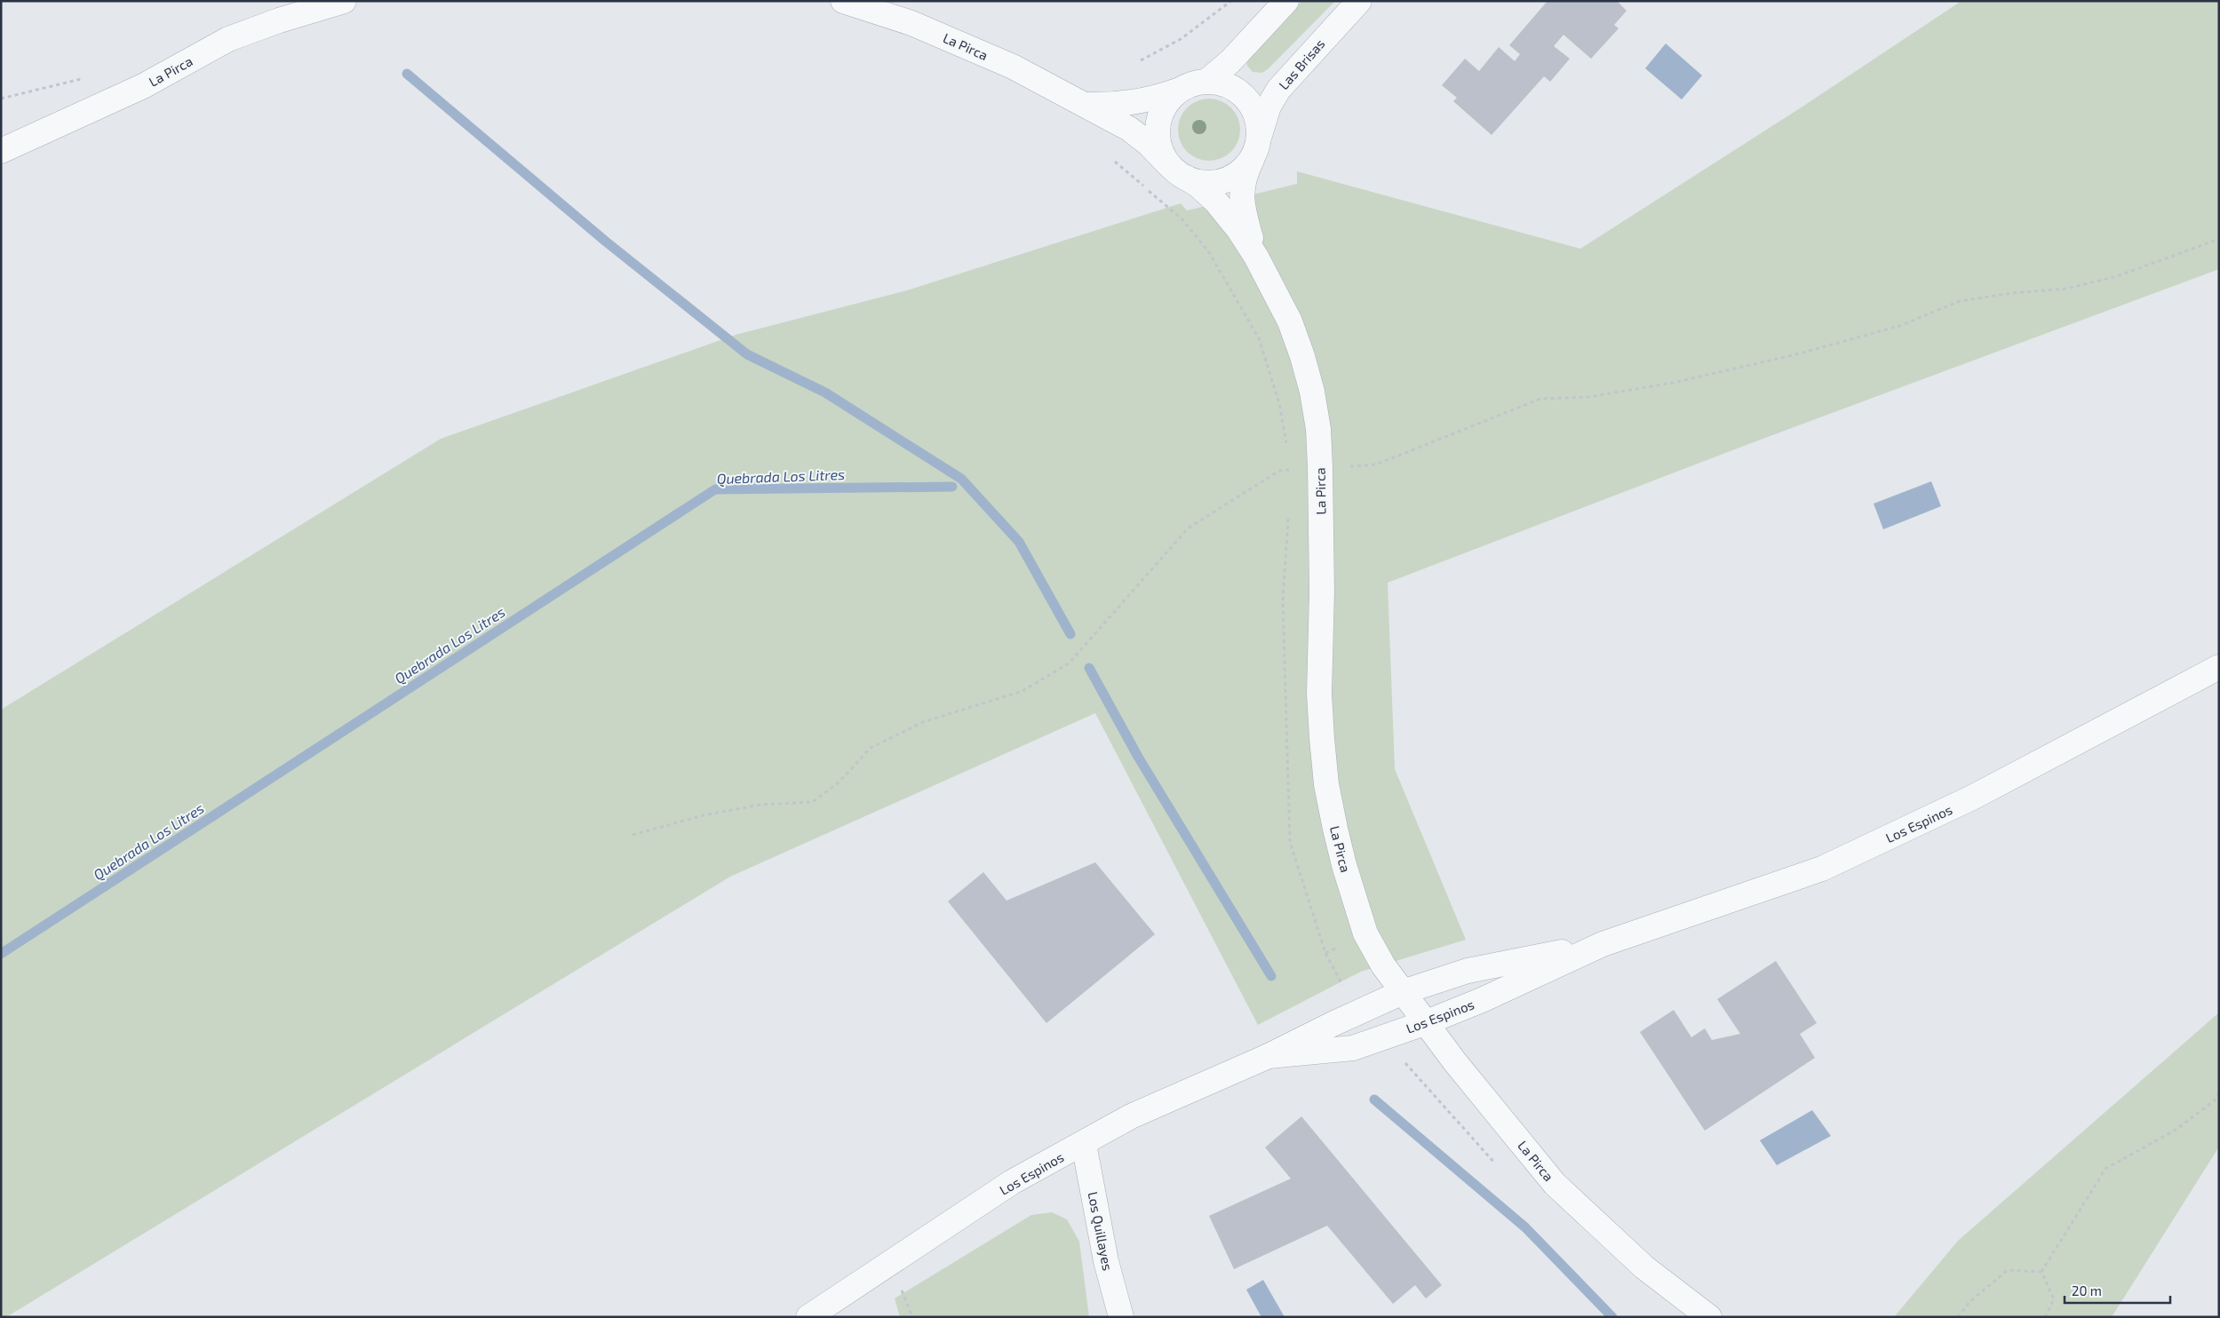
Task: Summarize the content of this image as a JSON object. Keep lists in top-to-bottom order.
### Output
{
  "streets": {
    "street": [
      "La Pirca",
      "Las Brisas",
      "Los Espinos",
      "Los Quillayes"
    ]
  },
  "crossings": [
    ["La Pirca", "Las Brisas"],
    ["La Pirca", "Los Espinos"],
    ["Los Espinos", "Los Quillayes"]
  ],
  "water": ["Quebrada Los Litres"],
  "scale_bar": "20 m"
}
